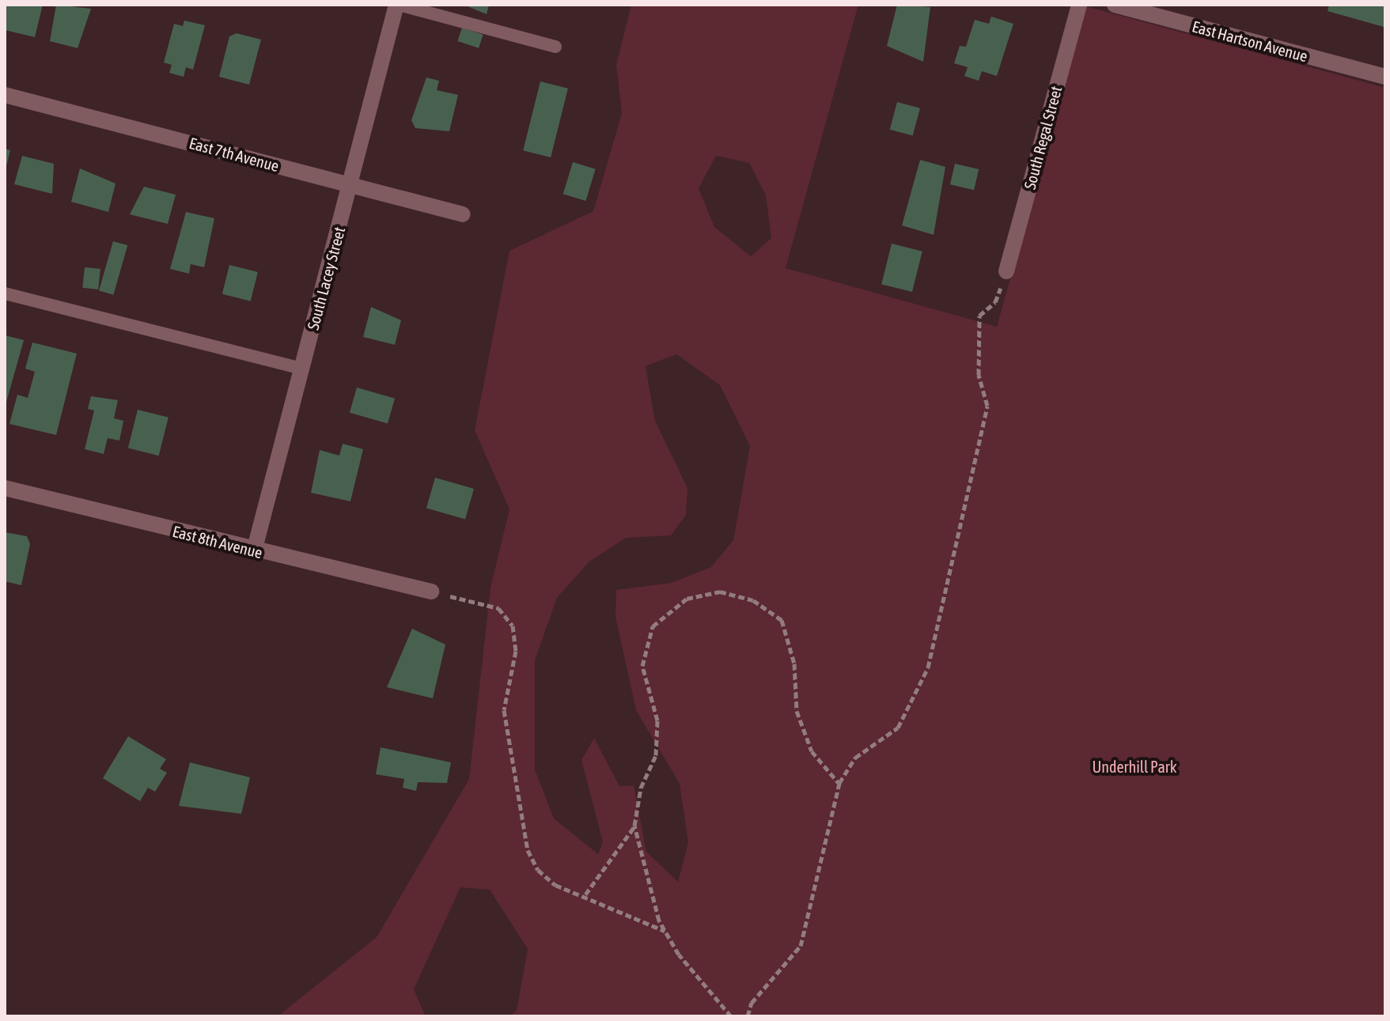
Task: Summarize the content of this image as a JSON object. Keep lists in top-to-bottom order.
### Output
{
  "streets": {
    "street": [
      "East Hartson Avenue",
      "South Regal Street",
      "East 7th Avenue",
      "South Lacey Street",
      "East 8th Avenue"
    ]
  },
  "crossings": [
    ["East 7th Avenue", "South Lacey Street"],
    ["South Lacey Street", "East 8th Avenue"]
  ],
  "parks": ["Underhill Park"]
}
